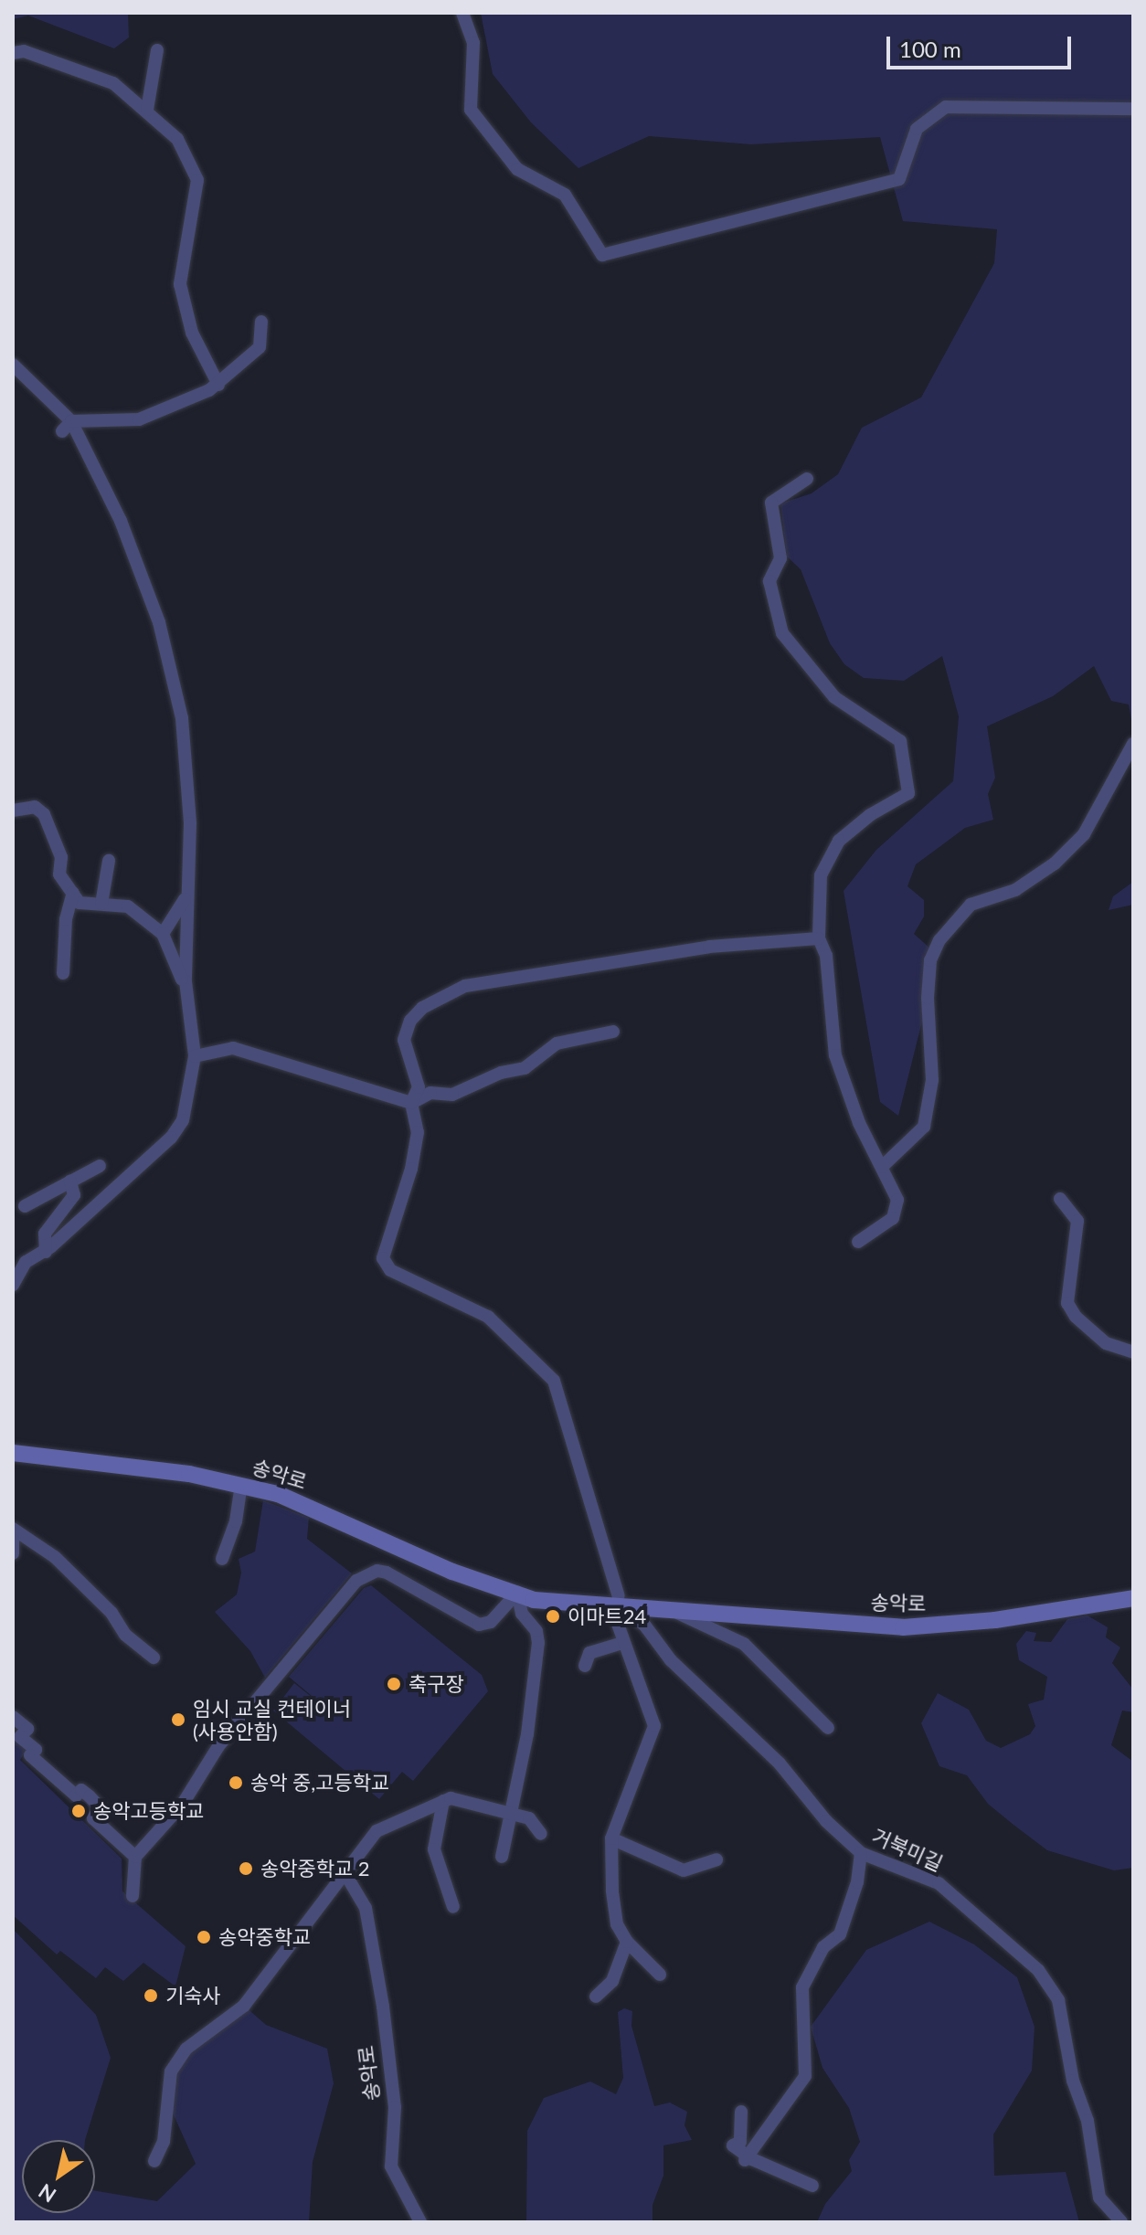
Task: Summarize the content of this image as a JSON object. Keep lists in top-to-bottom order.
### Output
{
  "streets": {
    "main road": ["송악로"],
    "street": ["거북미길"]
  },
  "crossings": [
    ["송악로", "거북미길"]
  ],
  "places": [
    "이마트24",
    "축구장",
    "임시 교실 컨테이너 (사용안함)",
    "송악 중,고등학교",
    "송악고등학교",
    "송악중학교 2",
    "송악중학교",
    "기숙사"
  ],
  "scale_bar": "100 m",
  "north": "bottom left"
}
